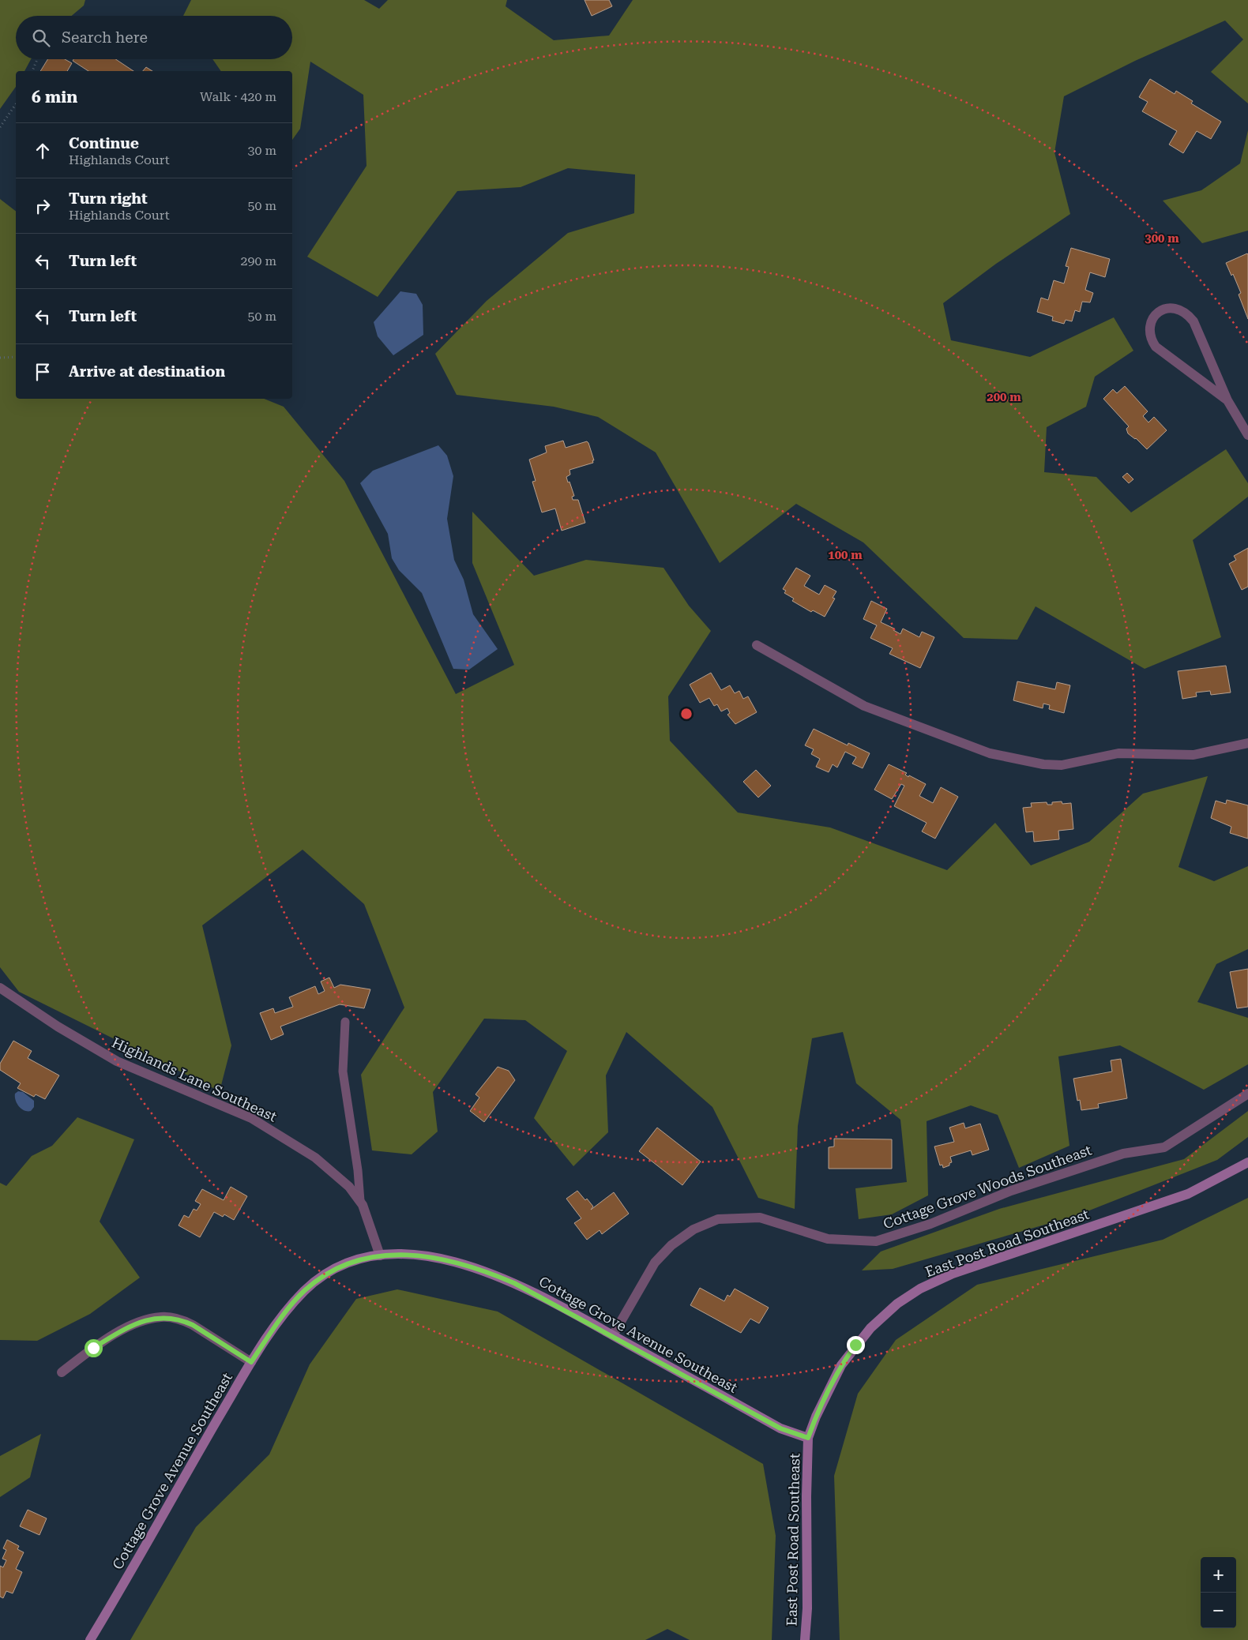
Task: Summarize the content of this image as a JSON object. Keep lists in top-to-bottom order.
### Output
{
  "streets": {
    "main road": ["East Post Road Southeast", "Cottage Grove Avenue Southeast"],
    "street": ["Highlands Lane Southeast", "Cottage Grove Woods Southeast"]
  },
  "crossings": [
    ["Highlands Lane Southeast", "Cottage Grove Avenue Southeast"],
    ["Cottage Grove Woods Southeast", "Cottage Grove Avenue Southeast"],
    ["East Post Road Southeast", "Cottage Grove Avenue Southeast"]
  ],
  "page": {
    "search": "Search here",
    "heading": ["6 min", "Walk · 420 m"],
    "list": [
      ["Continue", "Highlands Court", "30 m"],
      ["Turn right", "Highlands Court", "50 m"],
      ["Turn left", "290 m"],
      ["Turn left", "50 m"],
      "Arrive at destination"
    ],
    "map_buttons": ["+", "−"]
  },
  "rings": ["300 m", "200 m", "100 m"]
}
